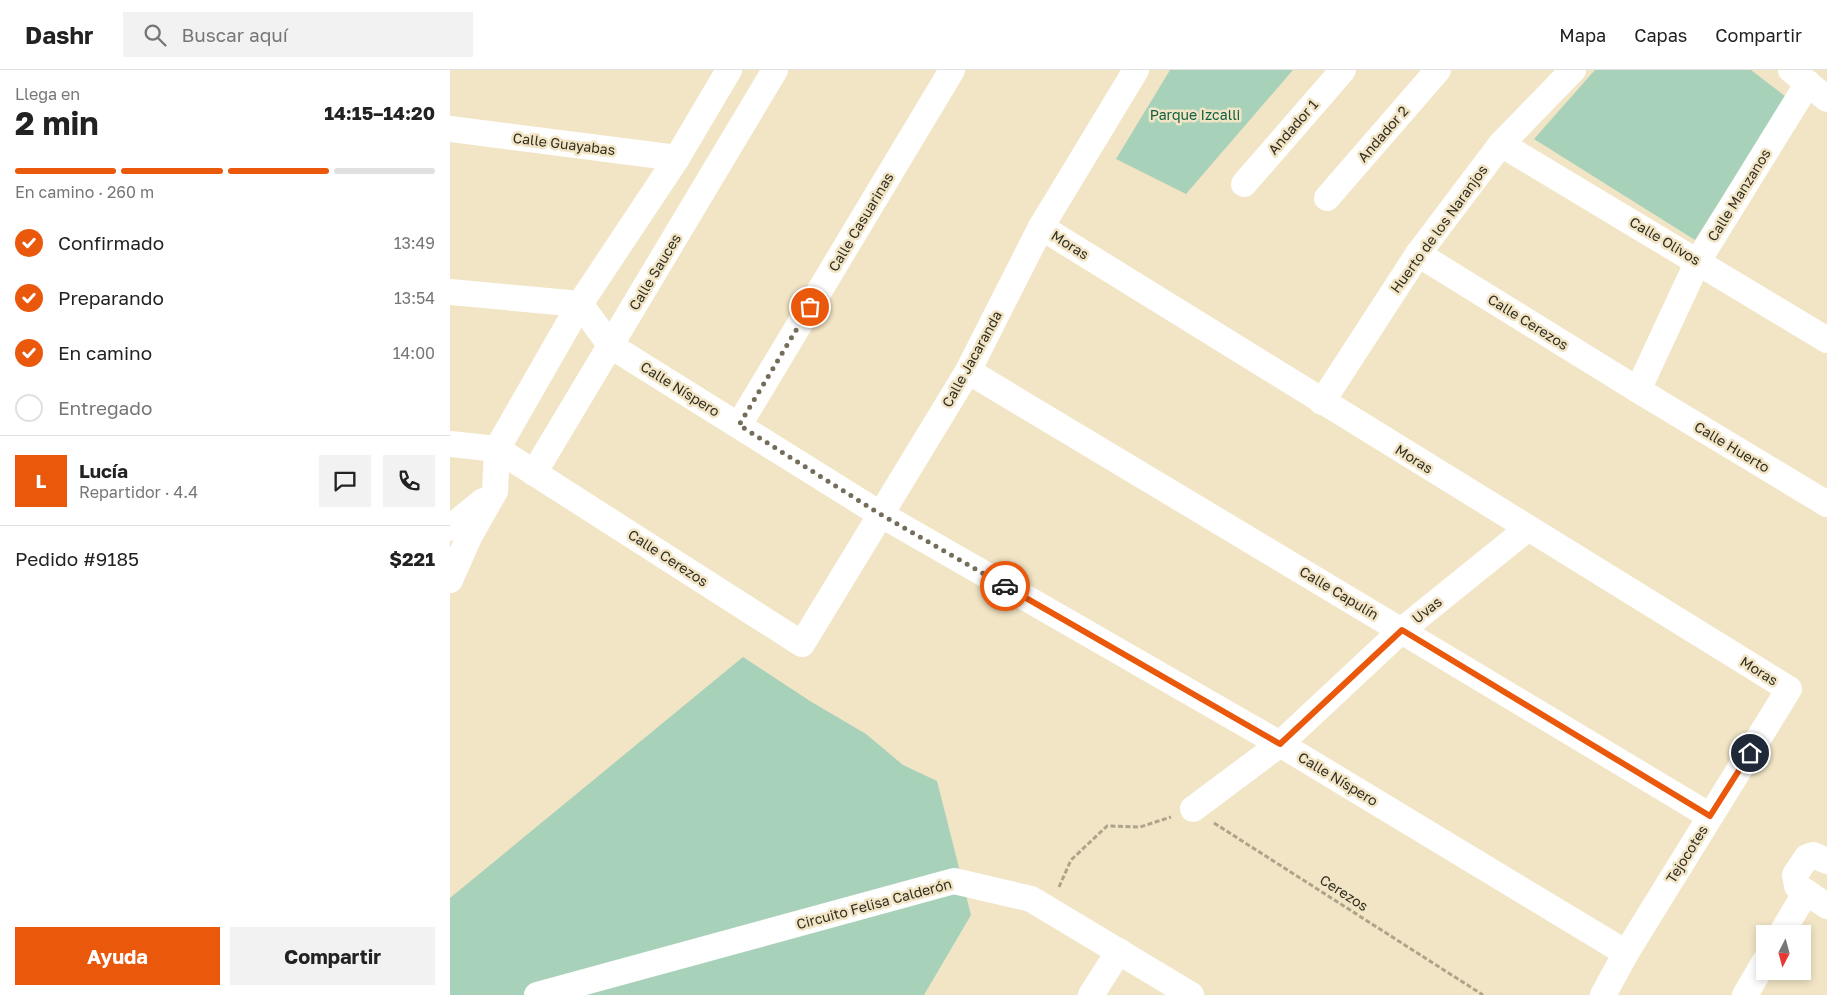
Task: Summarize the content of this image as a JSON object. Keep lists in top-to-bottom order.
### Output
{
  "streets": {
    "street": [
      "Andador 1",
      "Andador 2",
      "Calle Guayabas",
      "Calle Manzanos",
      "Calle Casuarinas",
      "Huerto de los Naranjos",
      "Calle Olivos",
      "Moras",
      "Calle Sauces",
      "Calle Cerezos",
      "Calle Jacaranda",
      "Calle Níspero",
      "Calle Huerto",
      "Calle Capulín",
      "Uvas",
      "Tejocotes",
      "Circuito Felisa Calderón"
    ],
    "path": ["Cerezos"]
  },
  "crossings": [
    ["Calle Manzanos", "Calle Olivos"],
    ["Calle Manzanos", "Calle Cerezos"],
    ["Calle Manzanos", "Calle Huerto"],
    ["Calle Casuarinas", "Calle Níspero"],
    ["Huerto de los Naranjos", "Calle Olivos"],
    ["Huerto de los Naranjos", "Moras"],
    ["Huerto de los Naranjos", "Calle Cerezos"],
    ["Moras", "Calle Jacaranda"],
    ["Moras", "Uvas"],
    ["Moras", "Tejocotes"],
    ["Calle Sauces", "Calle Cerezos"],
    ["Calle Sauces", "Calle Níspero"],
    ["Calle Cerezos", "Calle Jacaranda"],
    ["Calle Cerezos", "Calle Huerto"],
    ["Calle Jacaranda", "Calle Níspero"],
    ["Calle Jacaranda", "Calle Capulín"],
    ["Calle Níspero", "Uvas"],
    ["Calle Níspero", "Tejocotes"],
    ["Calle Capulín", "Uvas"],
    ["Calle Capulín", "Tejocotes"],
    ["Uvas", "Cerezos"]
  ],
  "parks": ["Parque Izcalli"],
  "north": "bottom",
  "page": {
    "header": "Dashr",
    "search": "Buscar aquí",
    "nav": ["Mapa", "Capas", "Compartir"],
    "heading": ["2 min", "Llega en", "14:15–14:20"],
    "panel": [
      "Lucía",
      "Repartidor · 4.4",
      "Pedido #9185",
      "$221"
    ],
    "bar": "En camino · 260 m",
    "list": [
      ["Confirmado", "13:49"],
      ["Preparando", "13:54"],
      ["En camino", "14:00"],
      "Entregado"
    ],
    "round": "L",
    "buttons": ["Ayuda", "Compartir"]
  }
}
